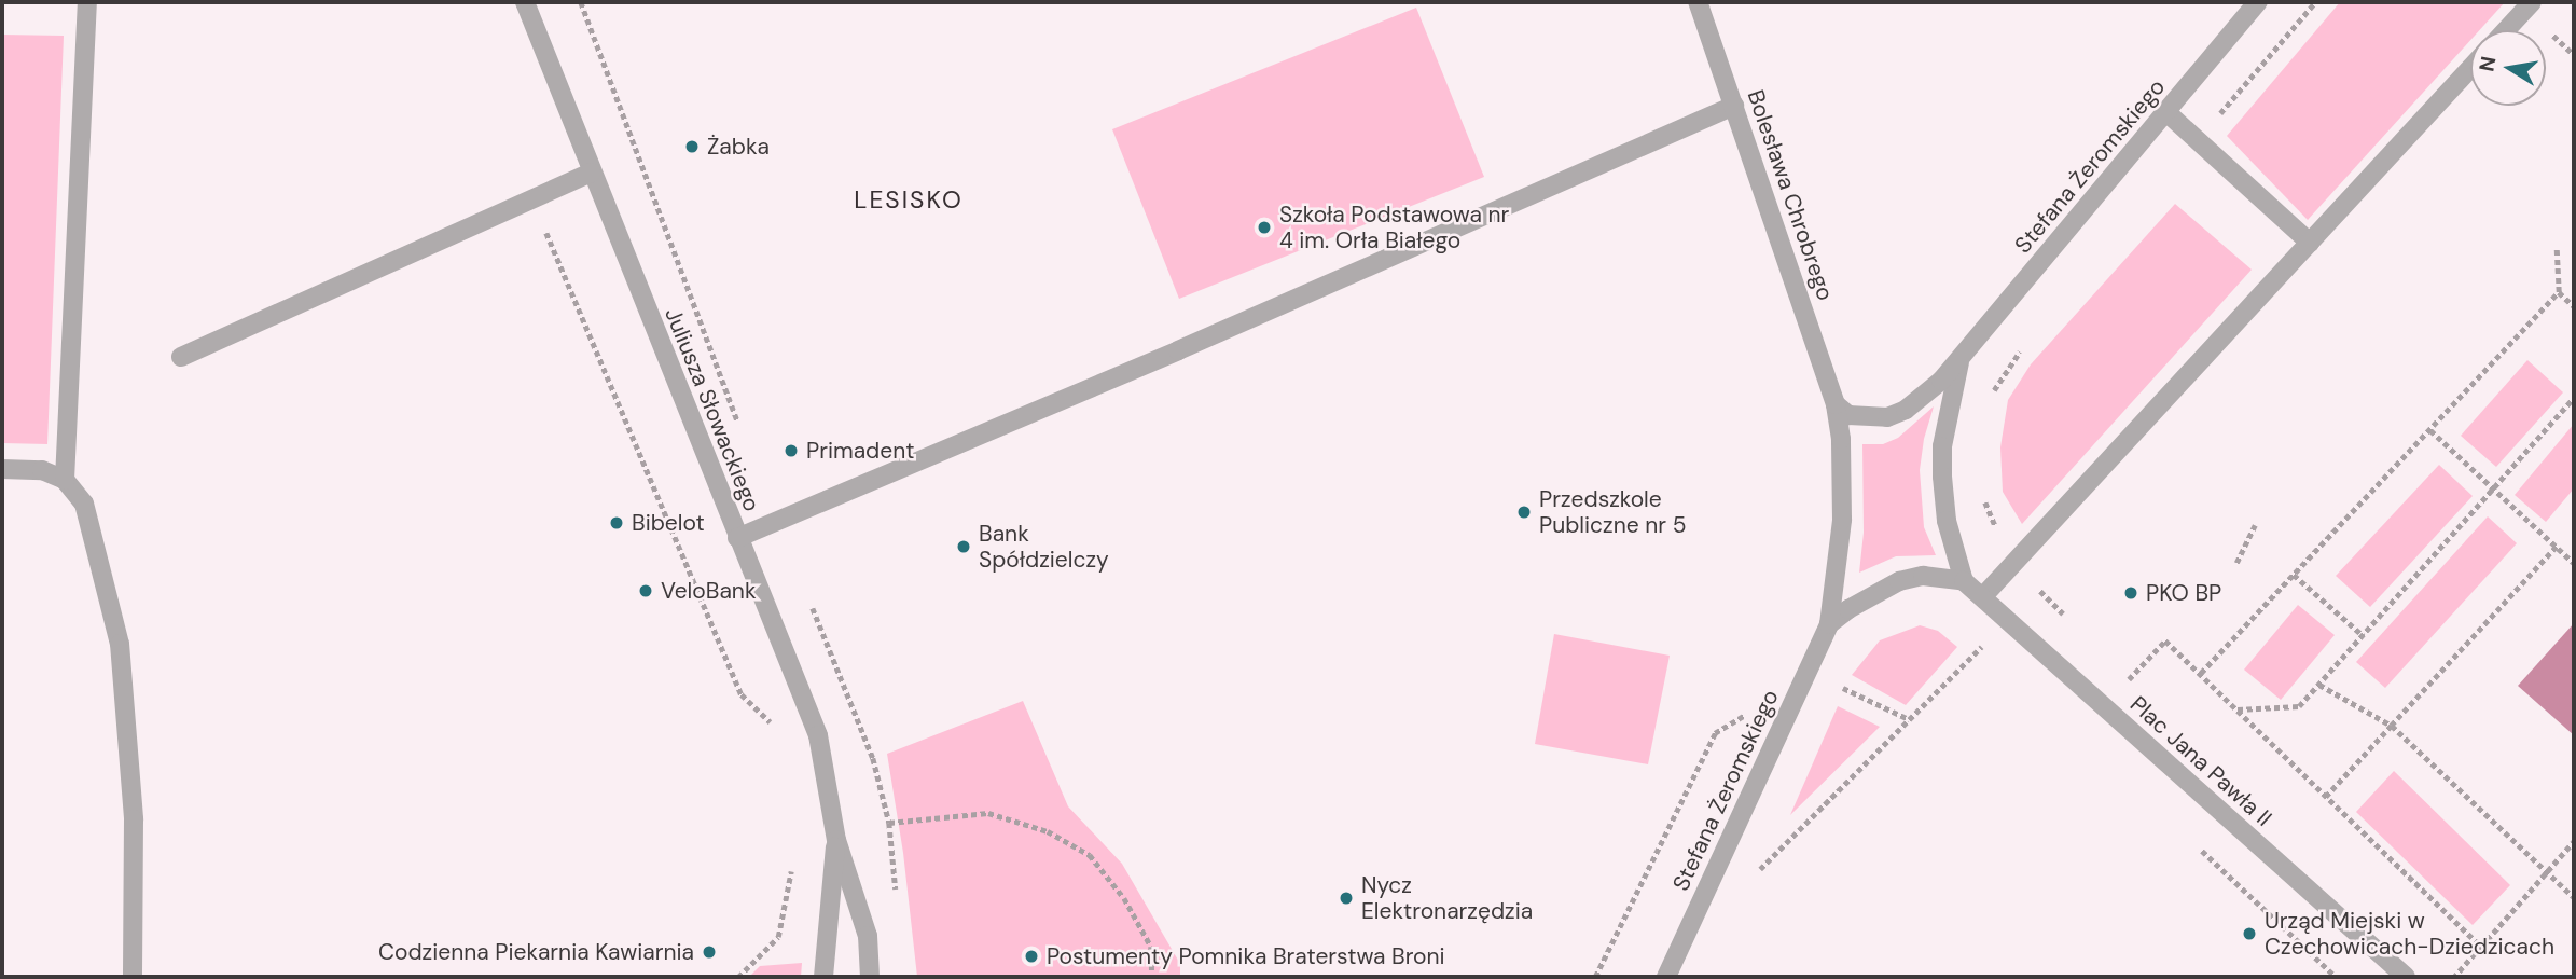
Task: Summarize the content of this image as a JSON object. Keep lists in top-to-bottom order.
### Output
{
  "streets": {
    "street": [
      "Stefana Żeromskiego",
      "Bolesława Chrobrego",
      "Juliusza Słowackiego",
      "Plac Jana Pawła II"
    ]
  },
  "crossings": [
    ["Stefana Żeromskiego", "Bolesława Chrobrego"]
  ],
  "districts": ["LESISKO"],
  "places": [
    "Żabka",
    "Szkoła Podstawowa nr 4 im. Orła Białego",
    "Primadent",
    "Przedszkole Publiczne nr 5",
    "Bibelot",
    "Bank Spółdzielczy",
    "VeloBank",
    "PKO BP",
    "Nycz Elektronarzędzia",
    "Urząd Miejski w Czechowicach-Dziedzicach",
    "Codzienna Piekarnia Kawiarnia",
    "Postumenty Pomnika Braterstwa Broni"
  ],
  "north": "left"
}
